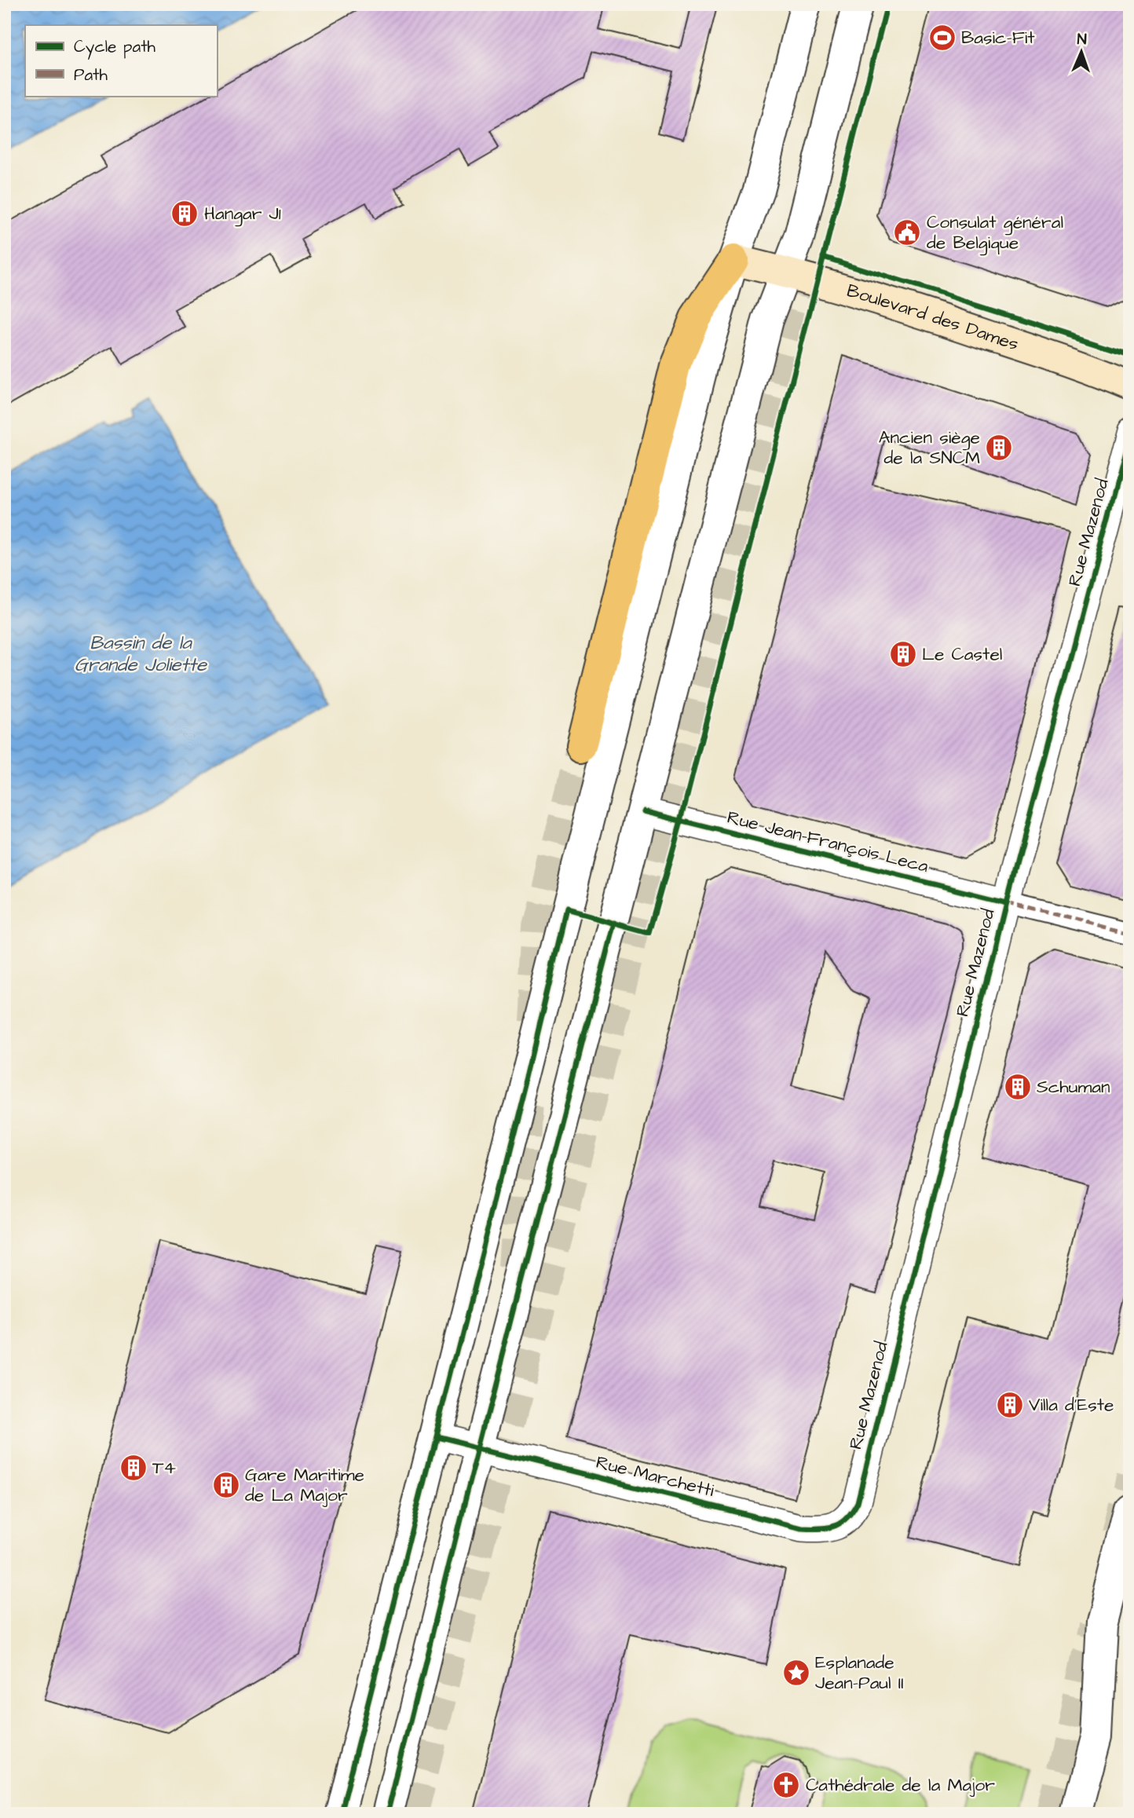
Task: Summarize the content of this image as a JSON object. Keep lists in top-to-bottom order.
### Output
{
  "streets": {
    "main road": ["Boulevard des Dames"],
    "street": ["Rue Mazenod", "Rue Jean-François Leca", "Rue Marchetti"]
  },
  "crossings": [
    ["Rue Mazenod", "Rue Jean-François Leca"],
    ["Rue Mazenod", "Rue Marchetti"]
  ],
  "water": ["Bassin de la Grande Joliette"],
  "places": {
    "sports": ["Basic-Fit"],
    "building": [
      "Hangar J1",
      "Ancien siège de la SNCM",
      "Le Castel",
      "Schuman",
      "Villa d'Este",
      "T4",
      "Gare Maritime de La Major"
    ],
    "public building": ["Consulat général de Belgique"],
    "place": ["Esplanade Jean-Paul II"],
    "church": ["Cathédrale de la Major"]
  },
  "legend": ["Cycle path", "Path"],
  "north": "top"
}
